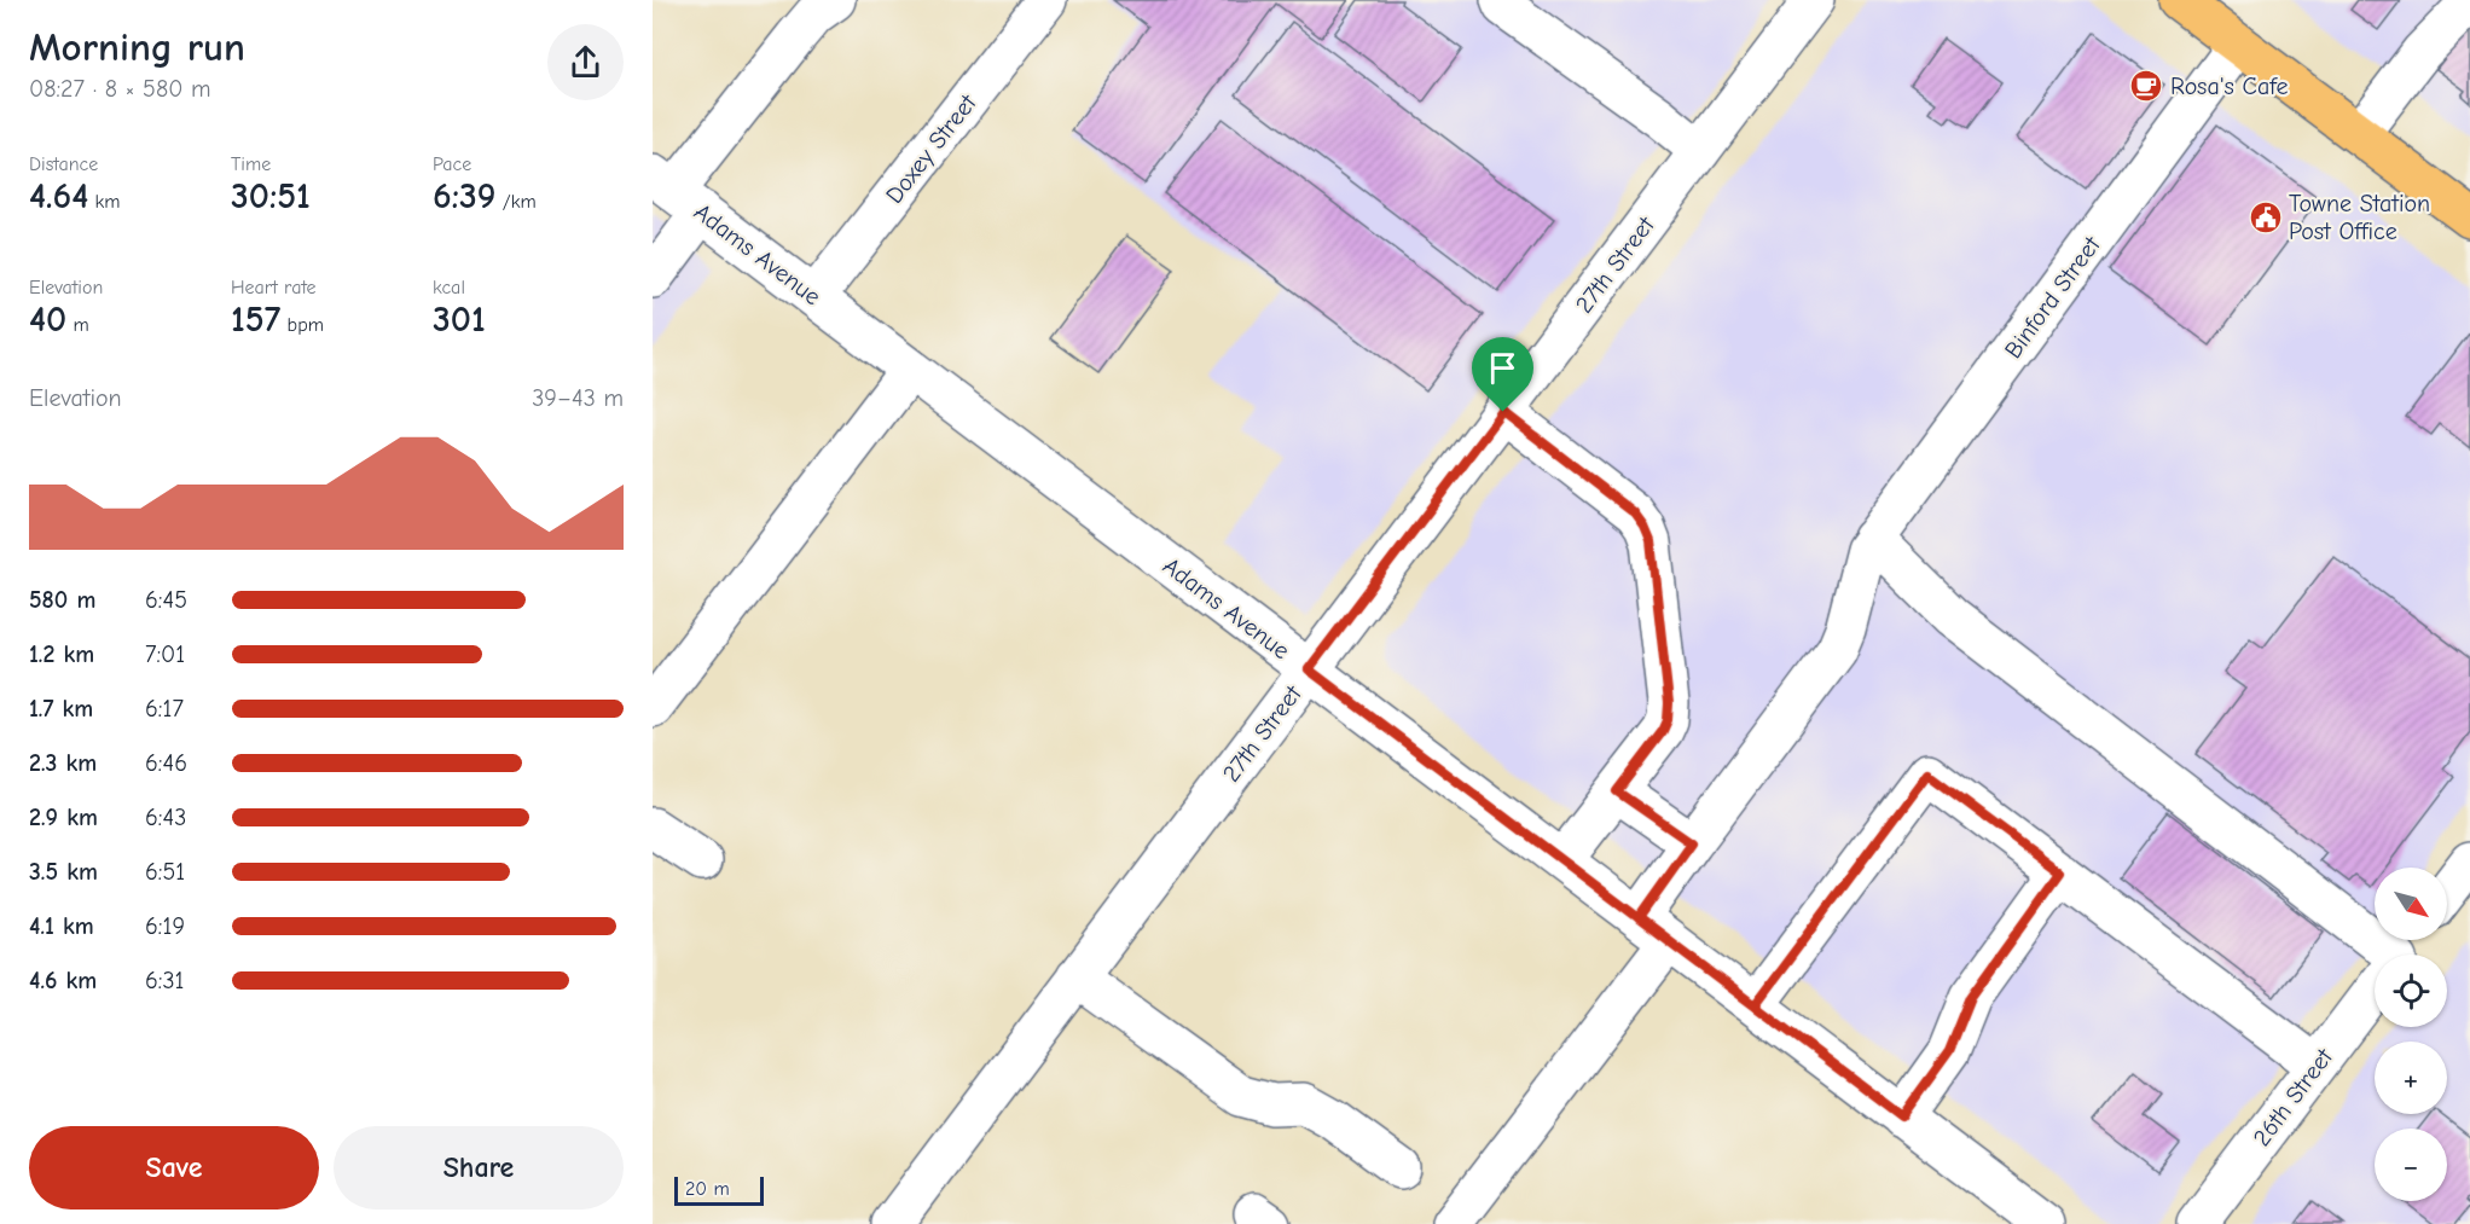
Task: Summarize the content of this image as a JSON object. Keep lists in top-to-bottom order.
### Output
{
  "streets": {
    "street": [
      "Doxey Street",
      "Adams Avenue",
      "27th Street",
      "Binford Street",
      "26th Street"
    ]
  },
  "crossings": [
    ["Doxey Street", "Adams Avenue"],
    ["Adams Avenue", "27th Street"]
  ],
  "places": {
    "cafe": ["Rosa's Cafe"],
    "public building": ["Towne Station Post Office"]
  },
  "scale_bar": "20 m",
  "north": "bottom right",
  "page": {
    "heading": ["Morning run", "08:27 · 8 × 580 m"],
    "stats": [
      ["Distance", "4.64 km"],
      ["Time", "30:51"],
      ["Pace", "6:39 /km"],
      ["Elevation", "40 m"],
      ["Heart rate", "157 bpm"],
      ["kcal", "301"]
    ],
    "chart": ["Elevation", "39–43 m"],
    "list": [
      {
        "name": "580 m",
        "note": "6:45"
      },
      {
        "name": "1.2 km",
        "note": "7:01"
      },
      {
        "name": "1.7 km",
        "note": "6:17"
      },
      {
        "name": "2.3 km",
        "note": "6:46"
      },
      {
        "name": "2.9 km",
        "note": "6:43"
      },
      {
        "name": "3.5 km",
        "note": "6:51"
      },
      {
        "name": "4.1 km",
        "note": "6:19"
      },
      {
        "name": "4.6 km",
        "note": "6:31"
      }
    ],
    "map_buttons": ["+", "−"],
    "buttons": ["Save", "Share"],
    "scale": "20 m"
  }
}
